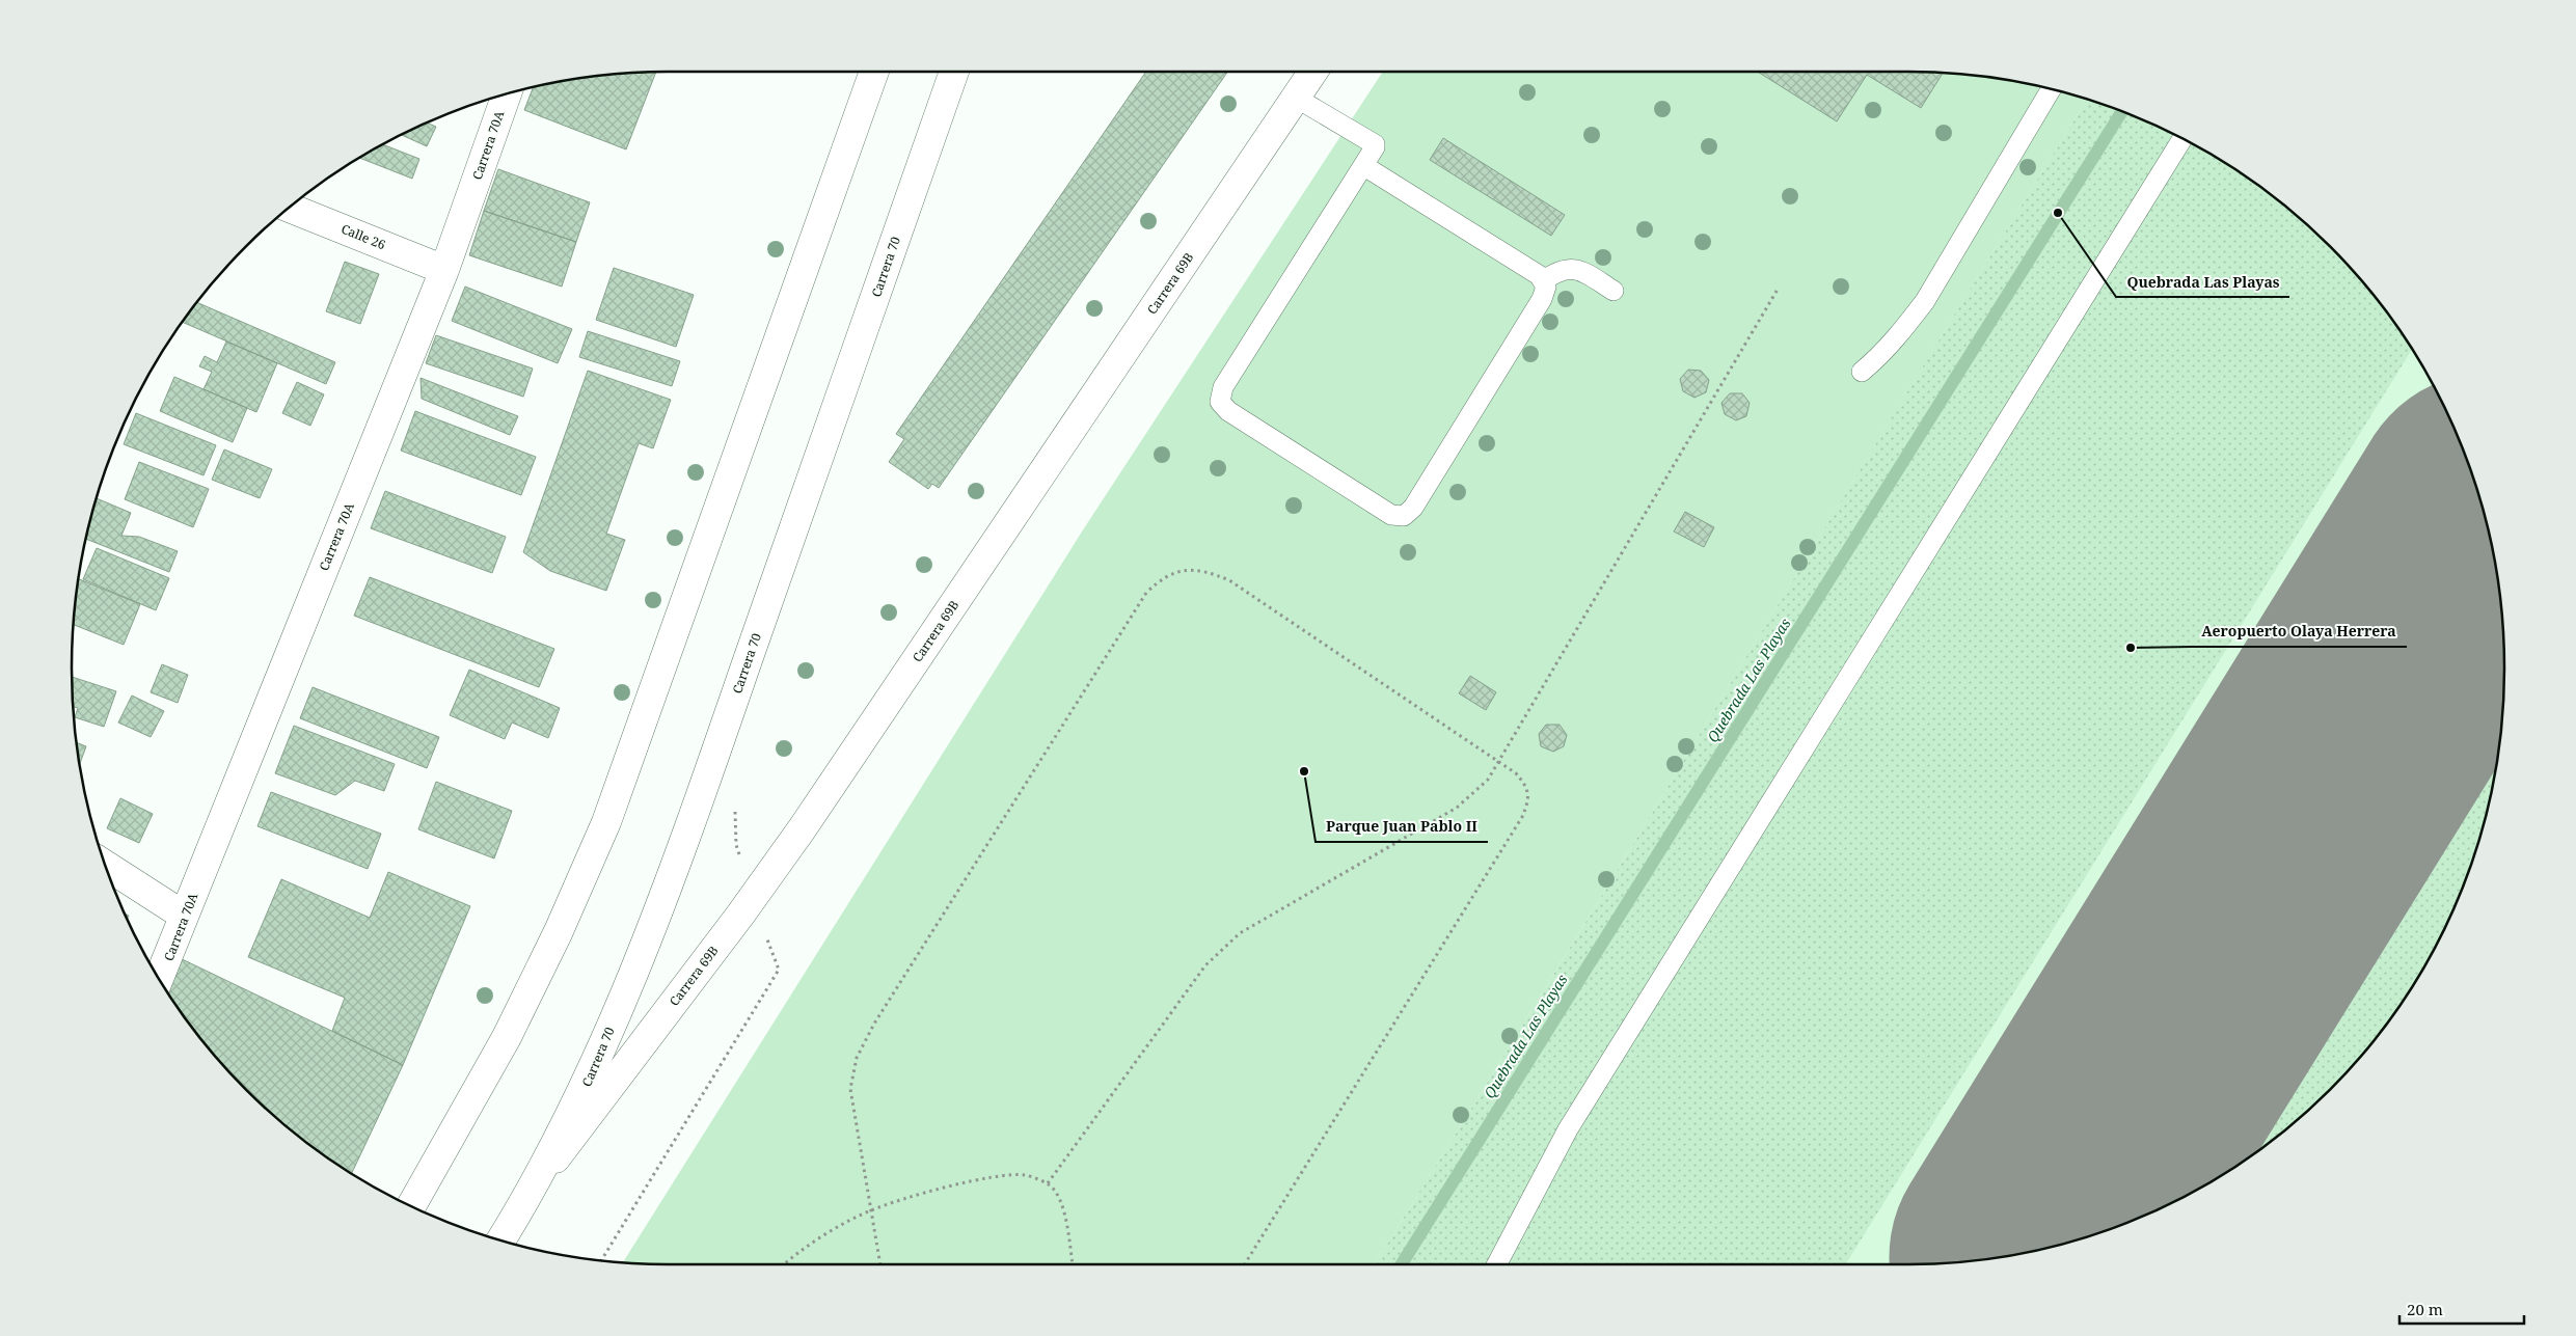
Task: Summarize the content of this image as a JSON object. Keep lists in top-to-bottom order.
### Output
{
  "streets": {
    "street": [
      "Carrera 70A",
      "Calle 26",
      "Carrera 70",
      "Carrera 69B"
    ]
  },
  "crossings": [
    ["Carrera 70A", "Calle 26"],
    ["Carrera 70", "Carrera 69B"]
  ],
  "water": ["Quebrada Las Playas"],
  "places": ["Quebrada Las Playas", "Aeropuerto Olaya Herrera", "Parque Juan Pablo II"],
  "scale_bar": "20 m"
}
